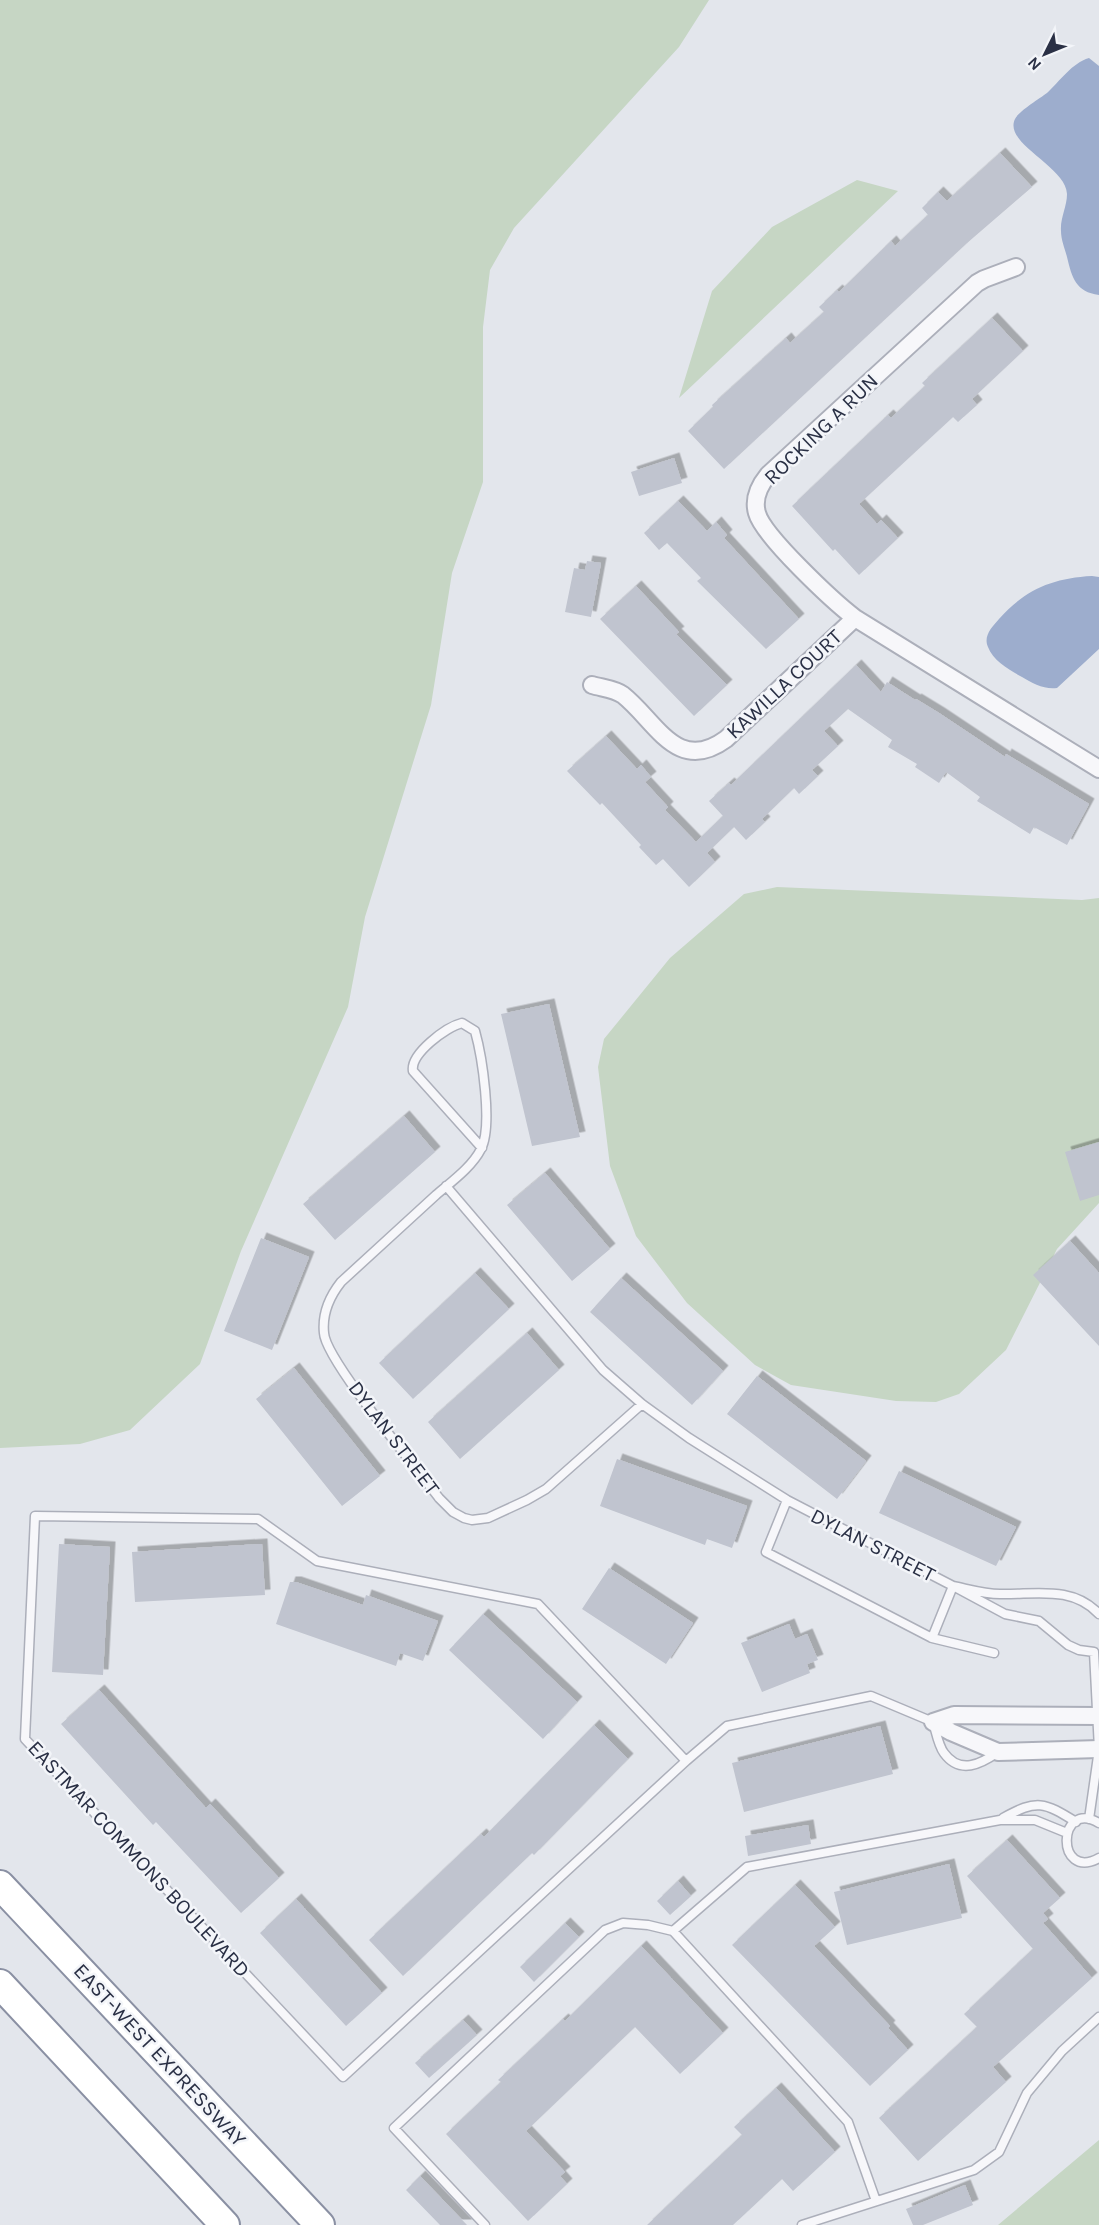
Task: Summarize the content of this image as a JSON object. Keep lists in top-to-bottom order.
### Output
{
  "streets": {
    "highway": ["EAST-WEST EXPRESSWAY"],
    "street": ["ROCKING A RUN", "KAWILLA COURT", "EASTMAR COMMONS BOULEVARD"],
    "lane": ["DYLAN STREET"]
  },
  "crossings": [
    ["ROCKING A RUN", "KAWILLA COURT"],
    ["DYLAN STREET", "EASTMAR COMMONS BOULEVARD"]
  ],
  "north": "bottom left"
}
